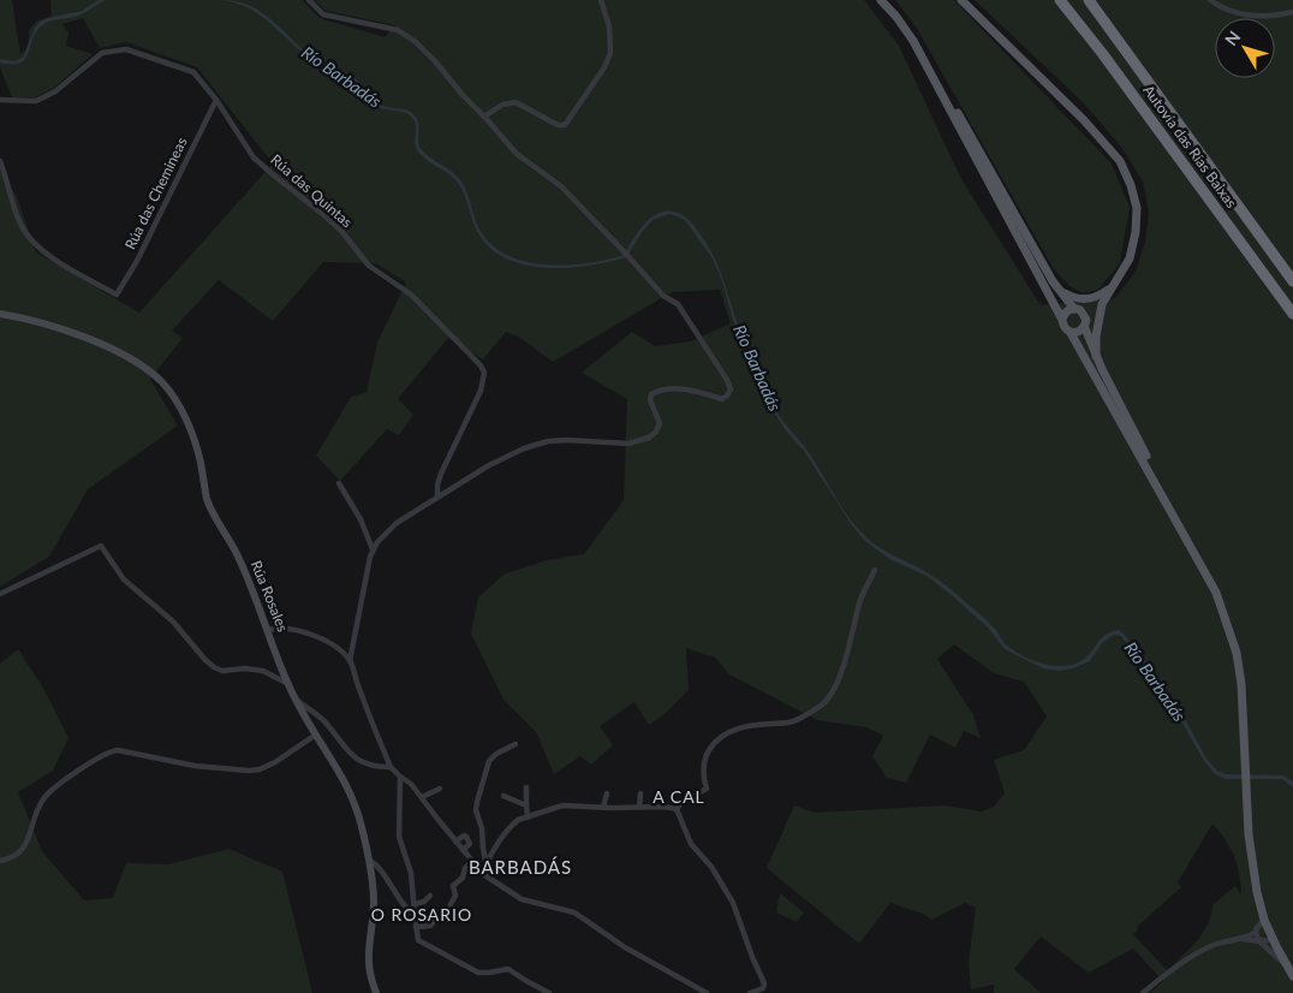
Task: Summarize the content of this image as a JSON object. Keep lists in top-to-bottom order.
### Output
{
  "streets": {
    "highway": ["Autovía das Rías Baixas"],
    "street": ["Rúa das Quintas", "Rúa das Chemineas", "Rúa Rosales"]
  },
  "crossings": [
    ["Rúa das Quintas", "Rúa das Chemineas"]
  ],
  "districts": ["A CAL", "BARBADÁS", "O ROSARIO"],
  "water": ["Río Barbadás"],
  "north": "top left"
}
